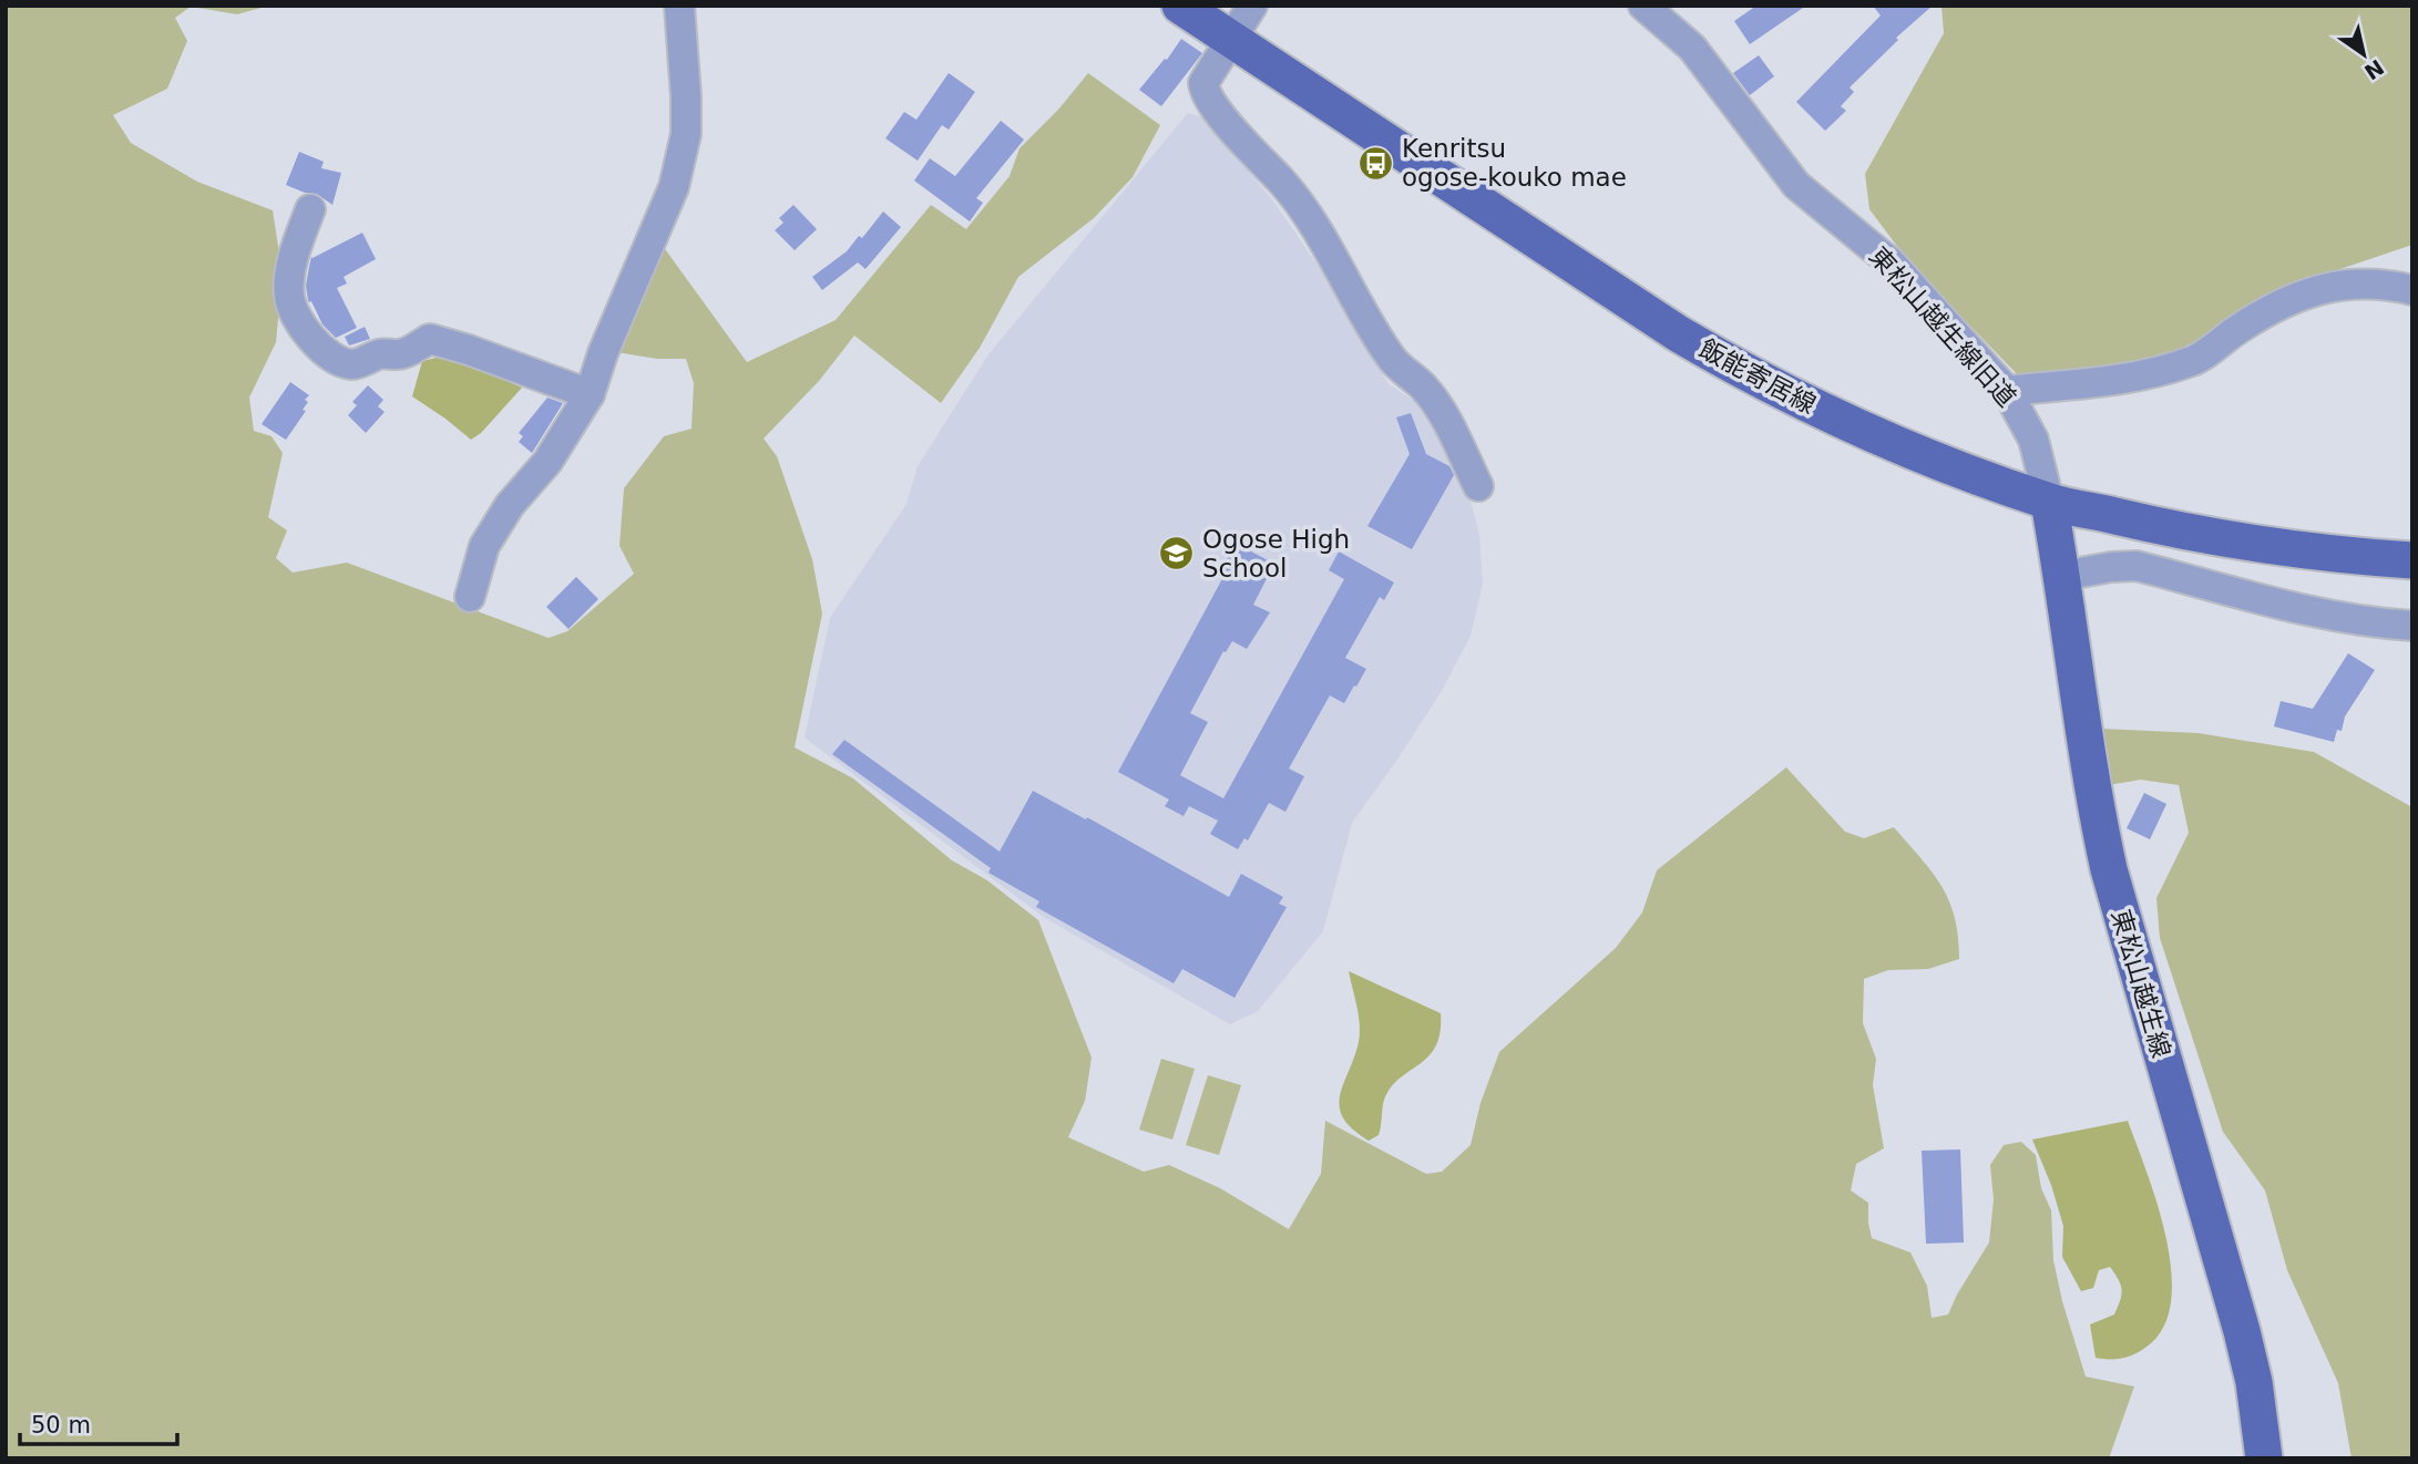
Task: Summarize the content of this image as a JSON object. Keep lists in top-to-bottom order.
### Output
{
  "streets": {
    "main road": ["飯能寄居線", "東松山越生線"],
    "street": ["東松山越生線旧道"]
  },
  "crossings": [
    ["東松山越生線旧道", "飯能寄居線"],
    ["東松山越生線旧道", "東松山越生線"],
    ["飯能寄居線", "東松山越生線"]
  ],
  "places": {
    "bus stop": ["Kenritsu ogose-kouko mae"],
    "school or university": ["Ogose High School"]
  },
  "scale_bar": "50 m",
  "north": "bottom right"
}
